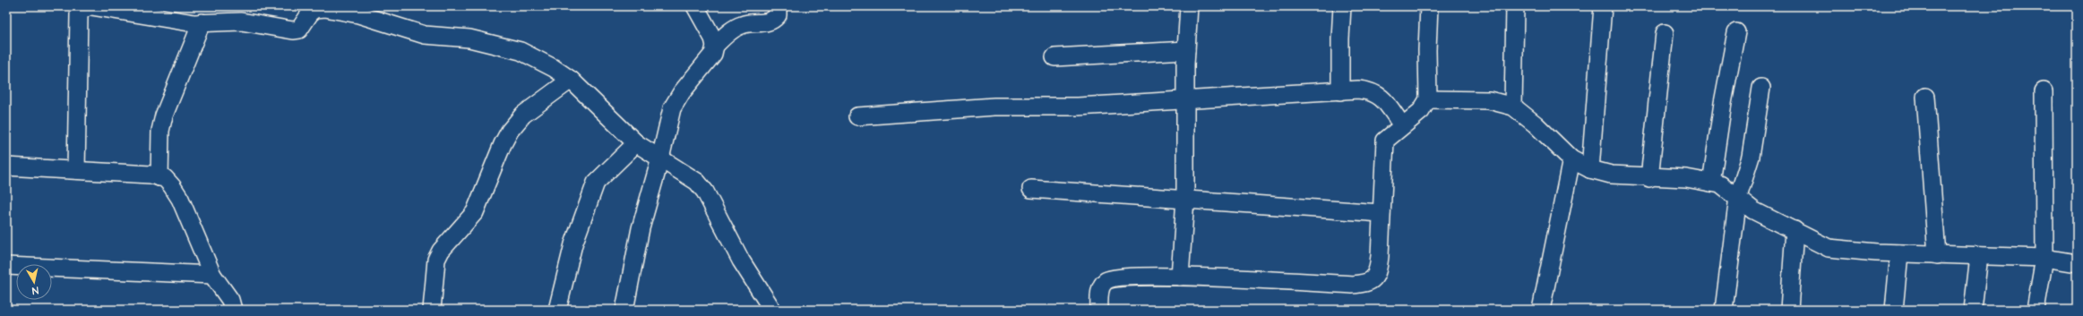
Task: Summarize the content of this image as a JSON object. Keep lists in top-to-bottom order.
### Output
{
  "north": "bottom"
}
